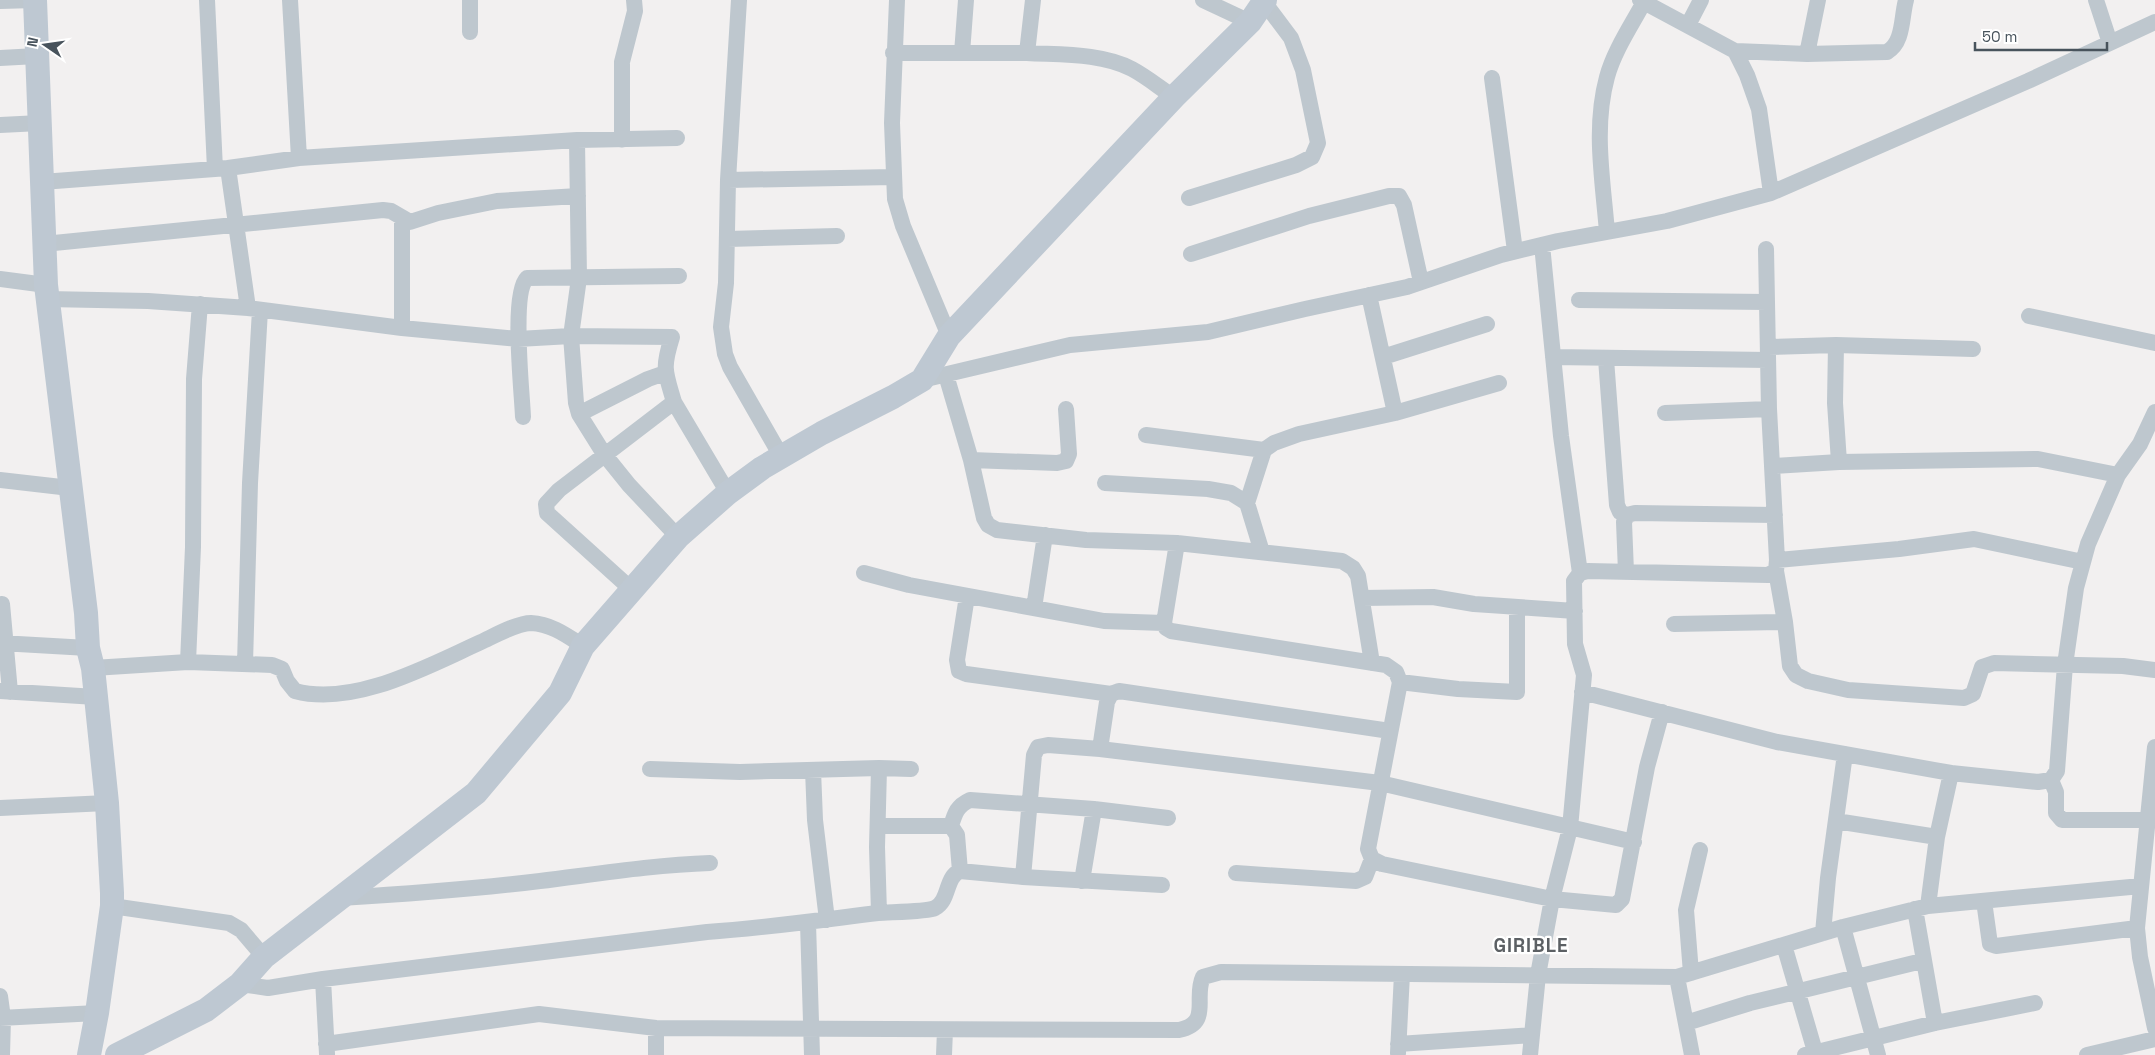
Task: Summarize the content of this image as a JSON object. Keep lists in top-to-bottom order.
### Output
{
  "districts": ["GIRIBLE"],
  "scale_bar": "50 m",
  "north": "left"
}
